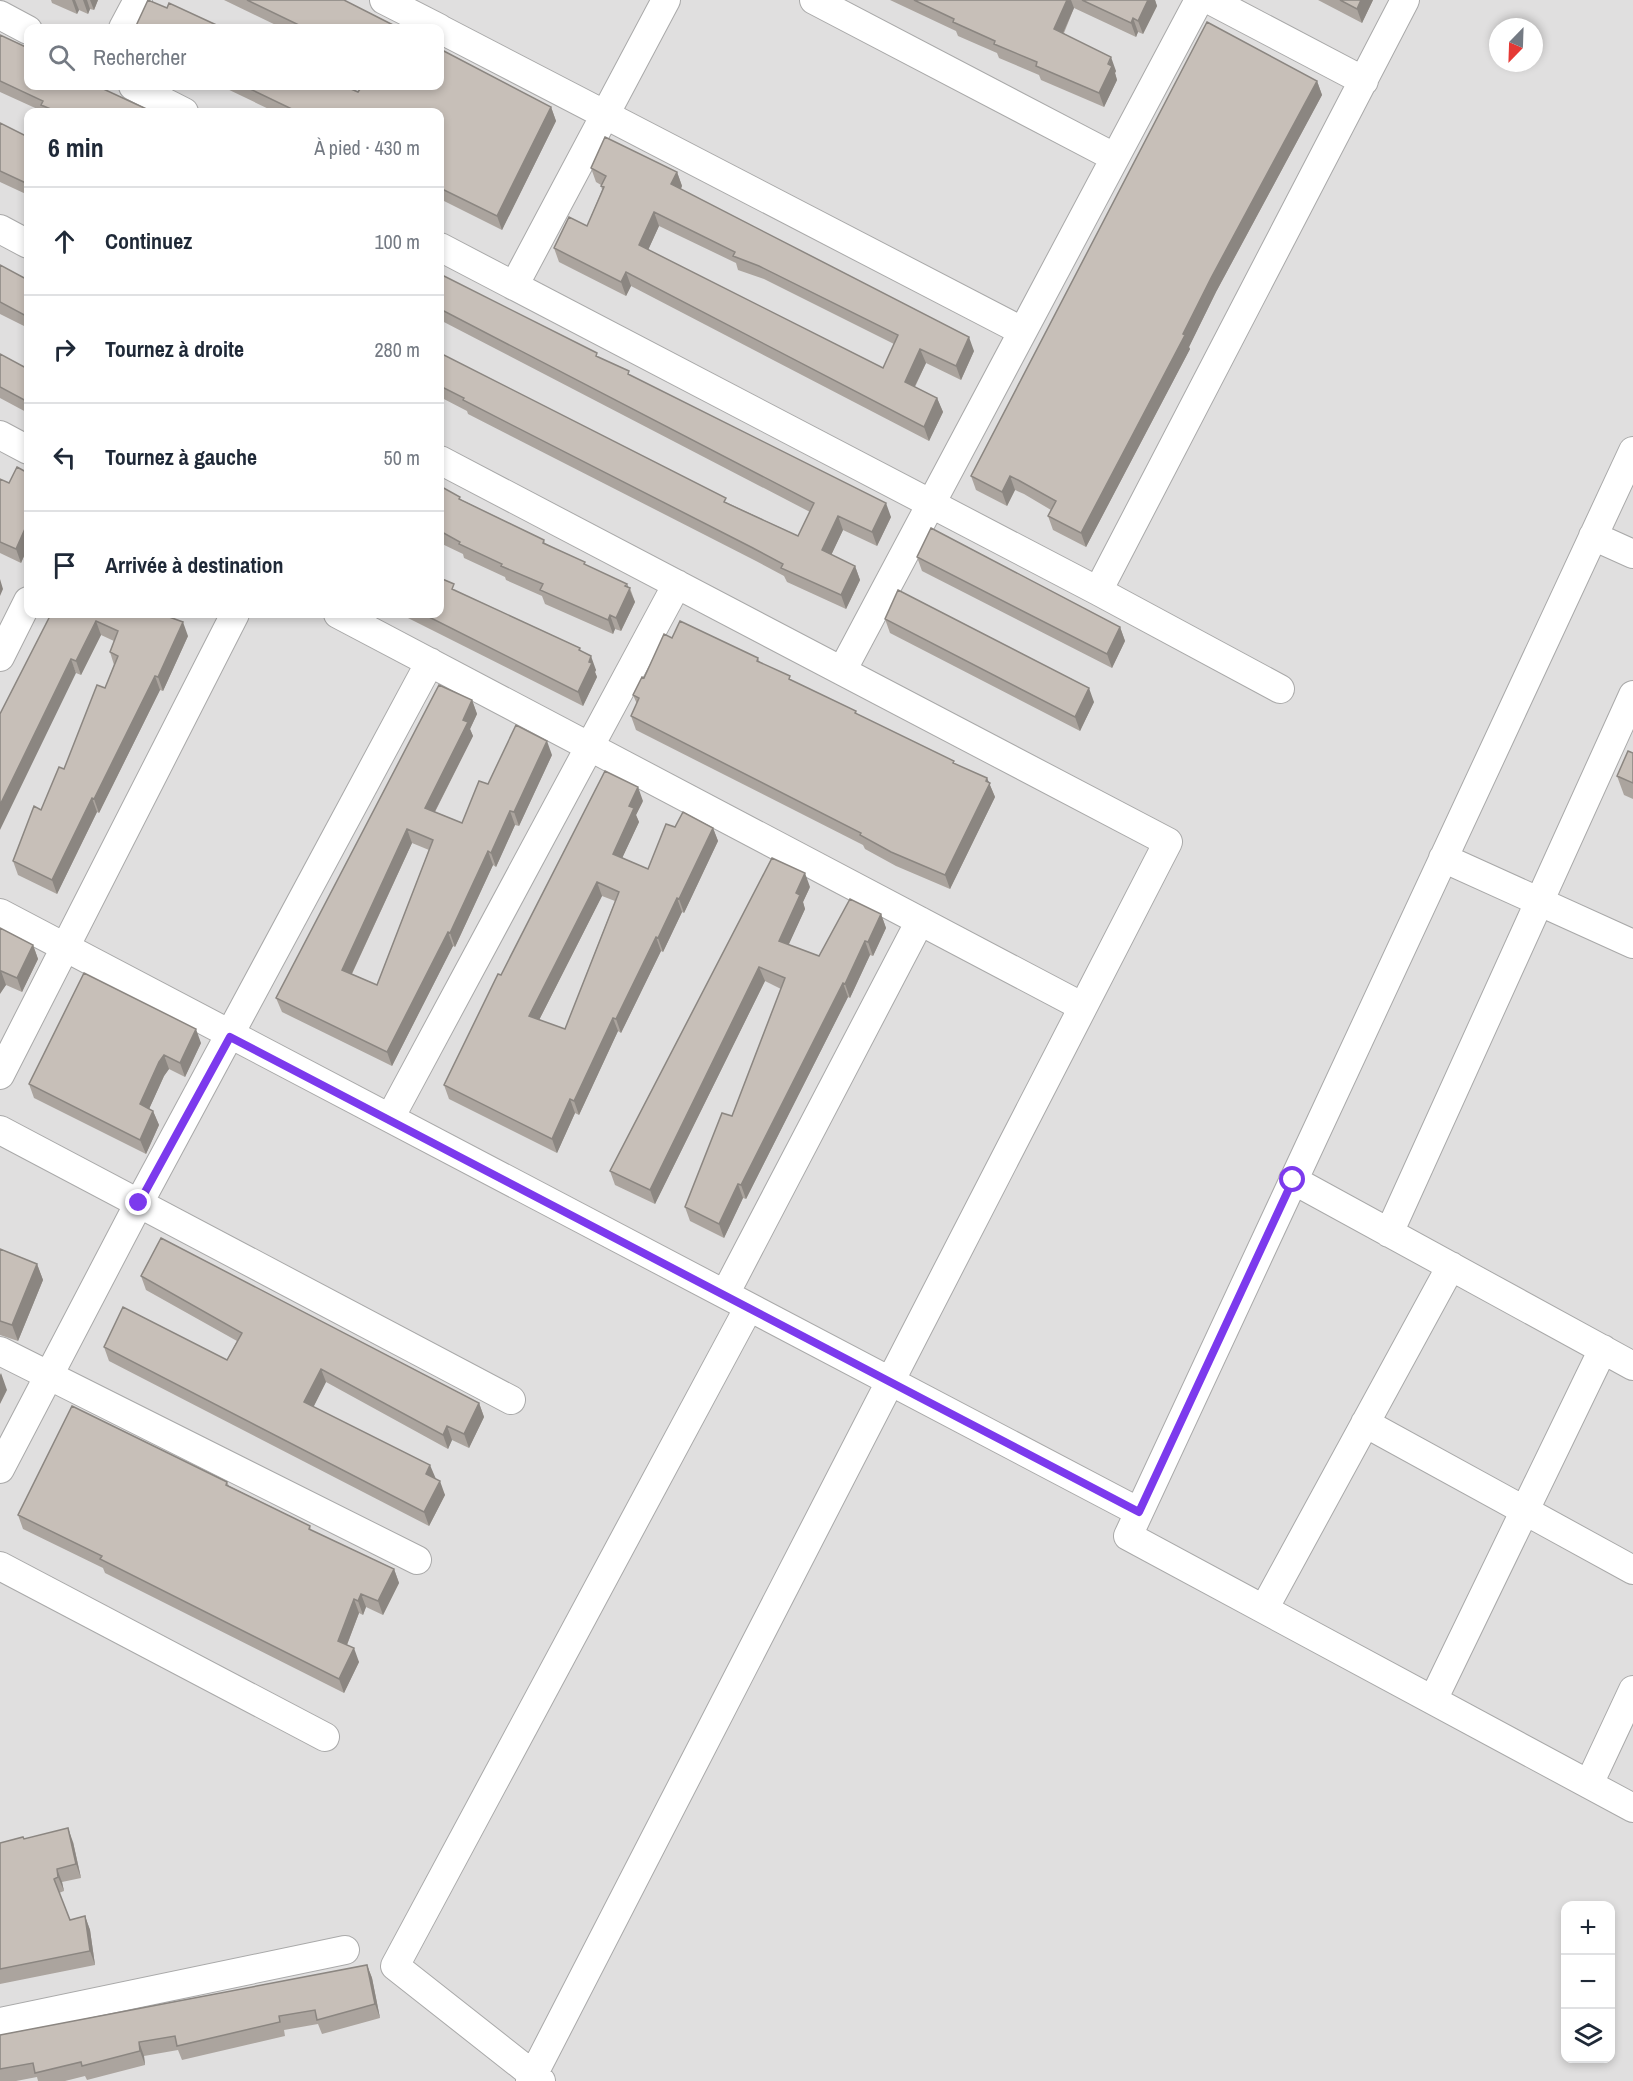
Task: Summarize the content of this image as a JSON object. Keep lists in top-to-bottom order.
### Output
{
  "north": "bottom left",
  "page": {
    "search": "Rechercher",
    "heading": ["6 min", "À pied · 430 m"],
    "list": [
      ["Continuez", "100 m"],
      ["Tournez à droite", "280 m"],
      ["Tournez à gauche", "50 m"],
      "Arrivée à destination"
    ],
    "map_buttons": ["+", "−"]
  }
}
